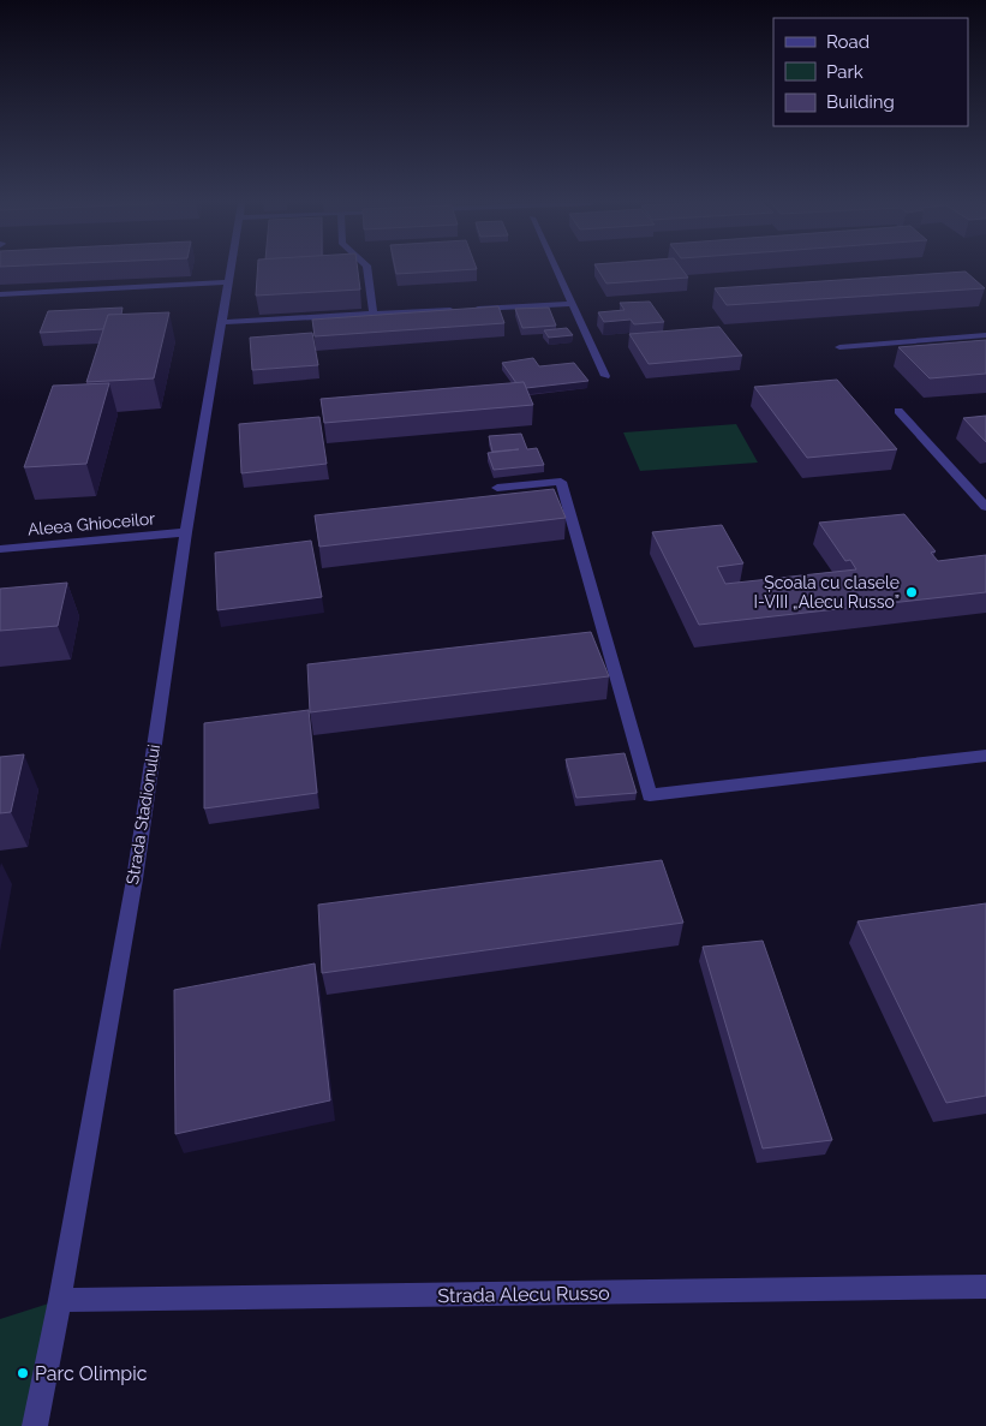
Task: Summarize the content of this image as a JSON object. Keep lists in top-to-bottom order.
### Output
{
  "streets": {
    "street": ["Aleea Ghioceilor", "Strada Stadionului", "Strada Alecu Russo"]
  },
  "crossings": [
    ["Aleea Ghioceilor", "Strada Stadionului"],
    ["Strada Stadionului", "Strada Alecu Russo"]
  ],
  "places": ["Școala cu clasele I-VIII „Alecu Russo”", "Parc Olimpic"],
  "legend": ["Road", "Park", "Building"]
}
